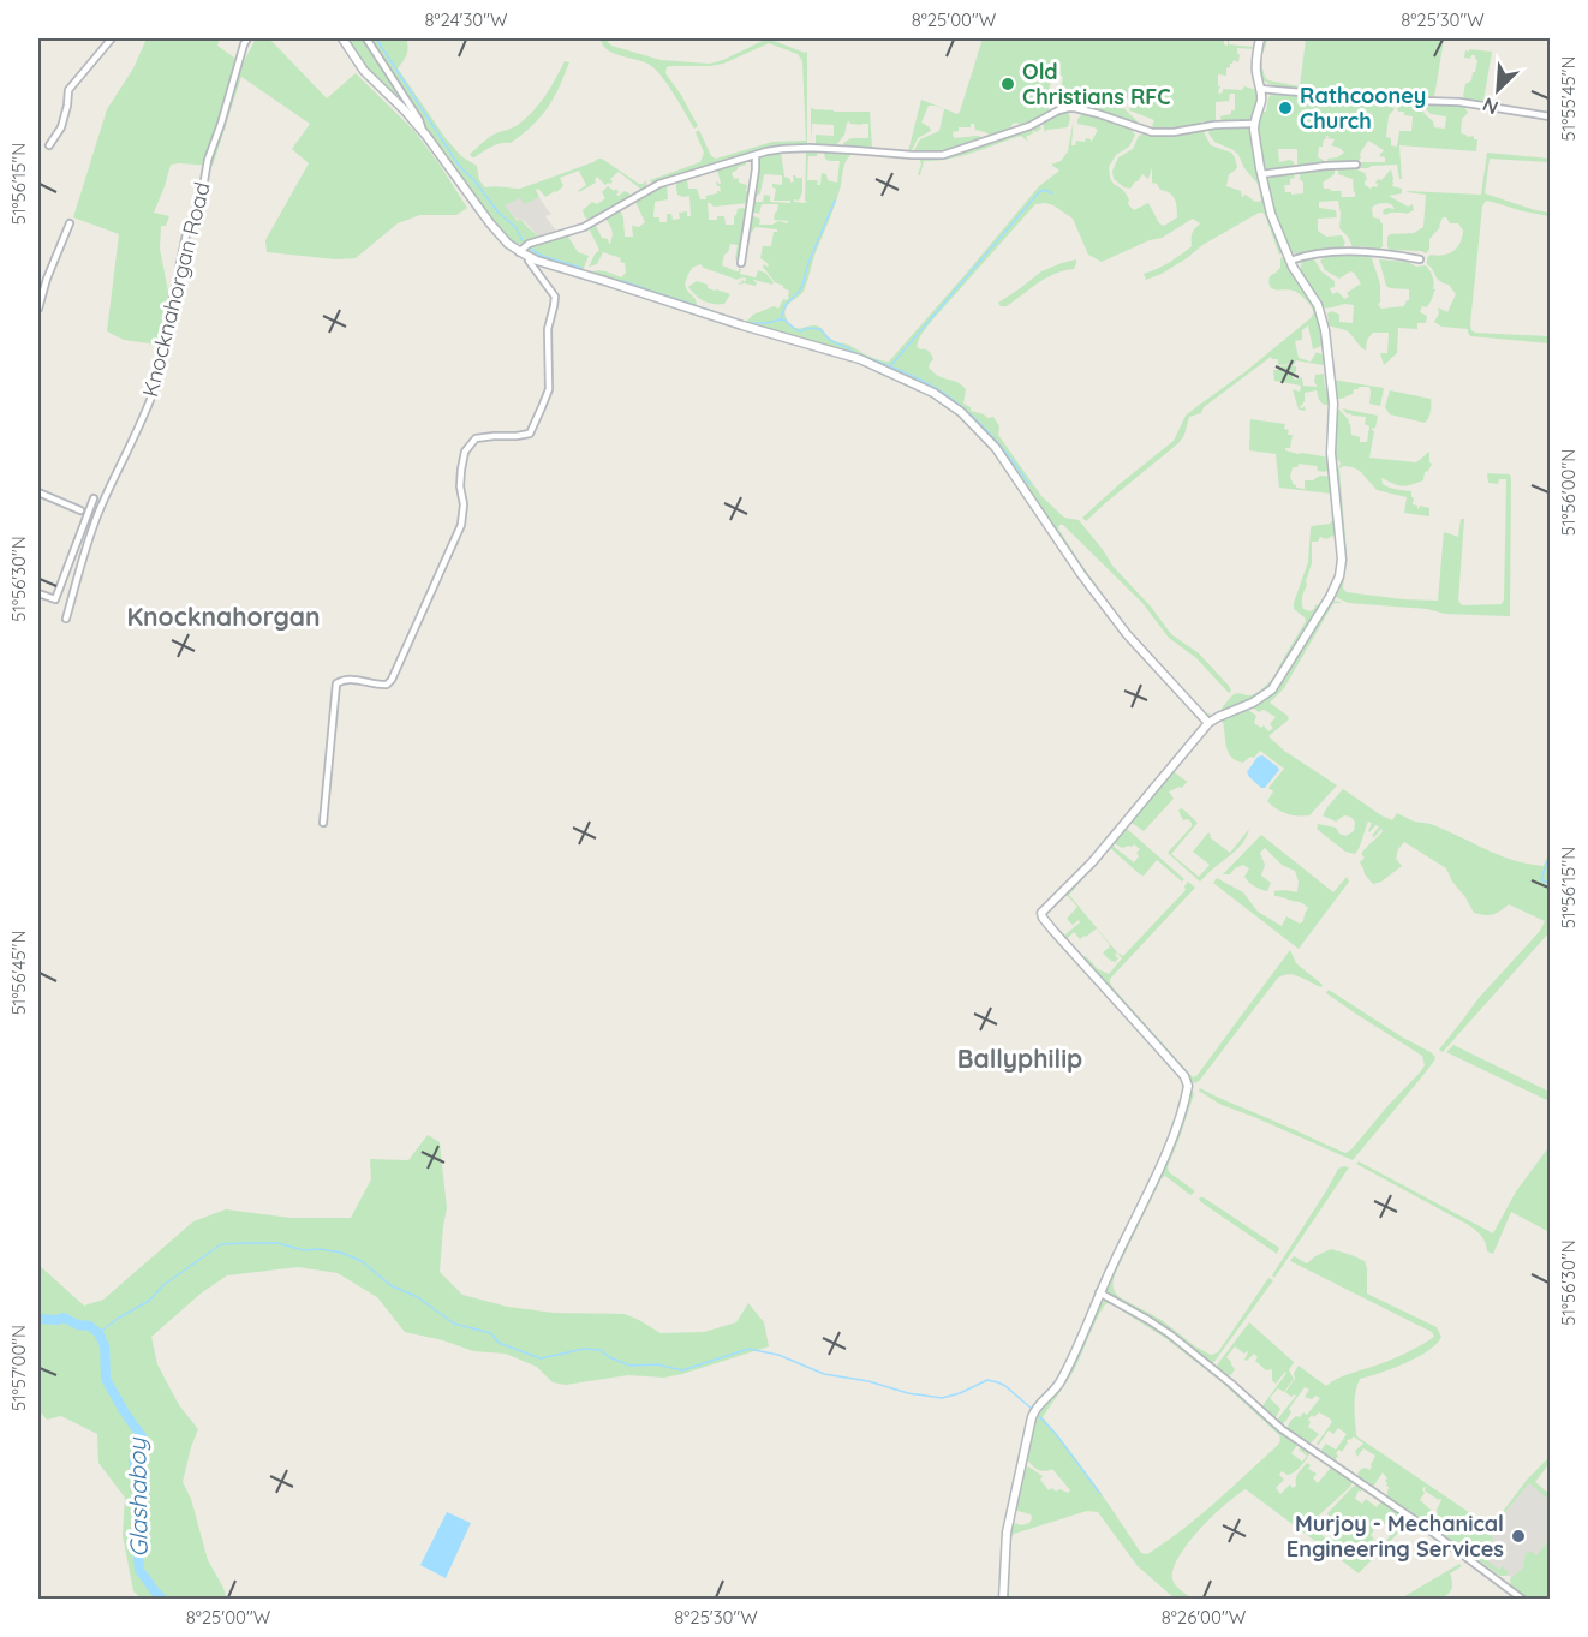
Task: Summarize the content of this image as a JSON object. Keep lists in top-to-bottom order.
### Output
{
  "streets": {
    "street": ["Knocknahorgan Road"]
  },
  "districts": ["Knocknahorgan", "Ballyphilip"],
  "water": ["Glashaboy"],
  "places": ["Old Christians RFC", "Rathcooney Church", "Murjoy - Mechanical Engineering Services"],
  "north": "bottom left",
  "coordinates": [
    "8°24'30\"W",
    "8°25'00\"W",
    "8°25'30\"W",
    "51°55'45\"N",
    "51°56'15\"N",
    "51°56'00\"N",
    "51°56'30\"N",
    "51°56'45\"N",
    "51°57'00\"N",
    "8°26'00\"W"
  ]
}
